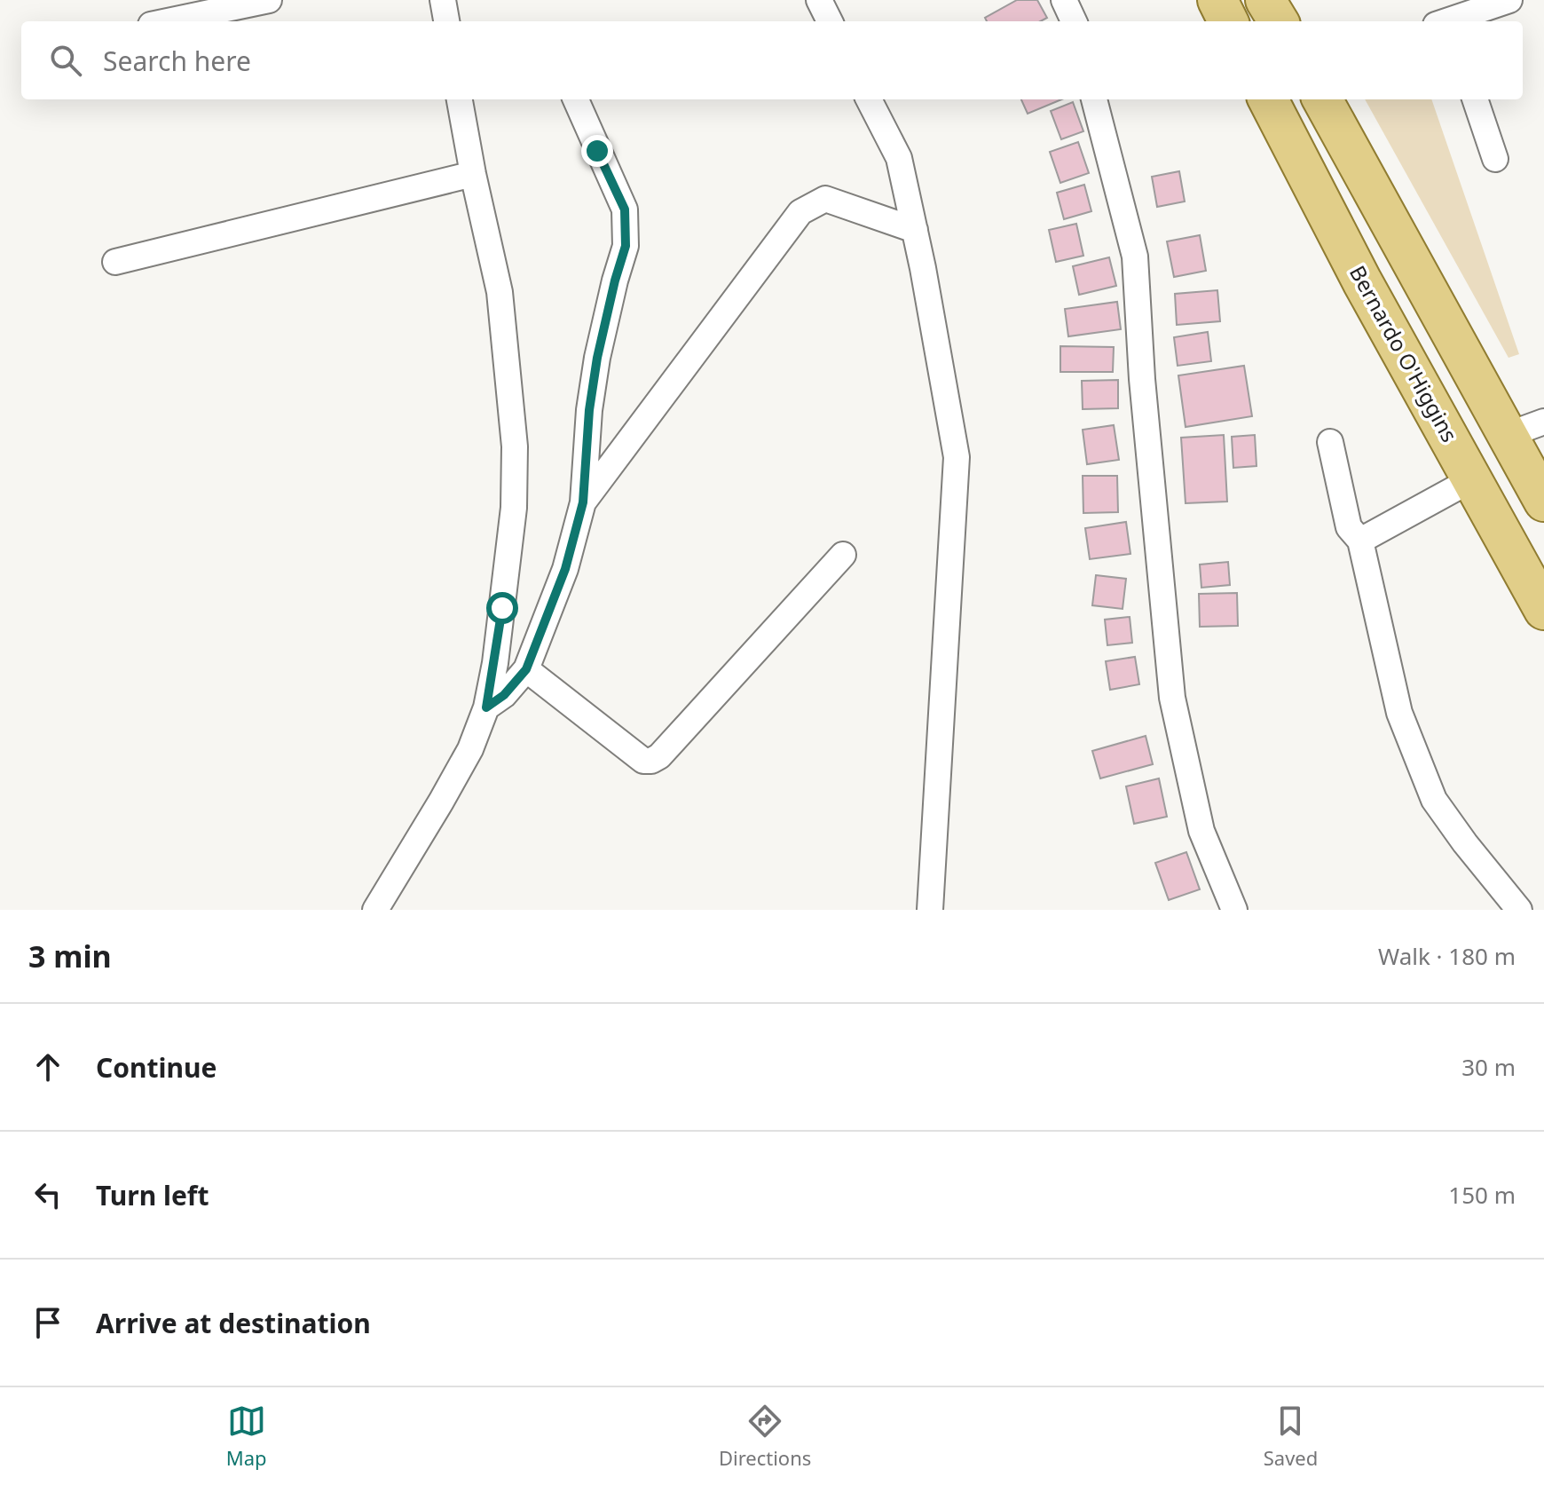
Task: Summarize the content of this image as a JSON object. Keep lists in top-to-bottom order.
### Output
{
  "streets": {
    "main road": ["Bernardo O'Higgins"]
  },
  "page": {
    "search": "Search here",
    "heading": ["3 min", "Walk · 180 m"],
    "list": [
      ["Continue", "30 m"],
      ["Turn left", "150 m"],
      "Arrive at destination"
    ],
    "nav": ["Map", "Directions", "Saved"]
  }
}
